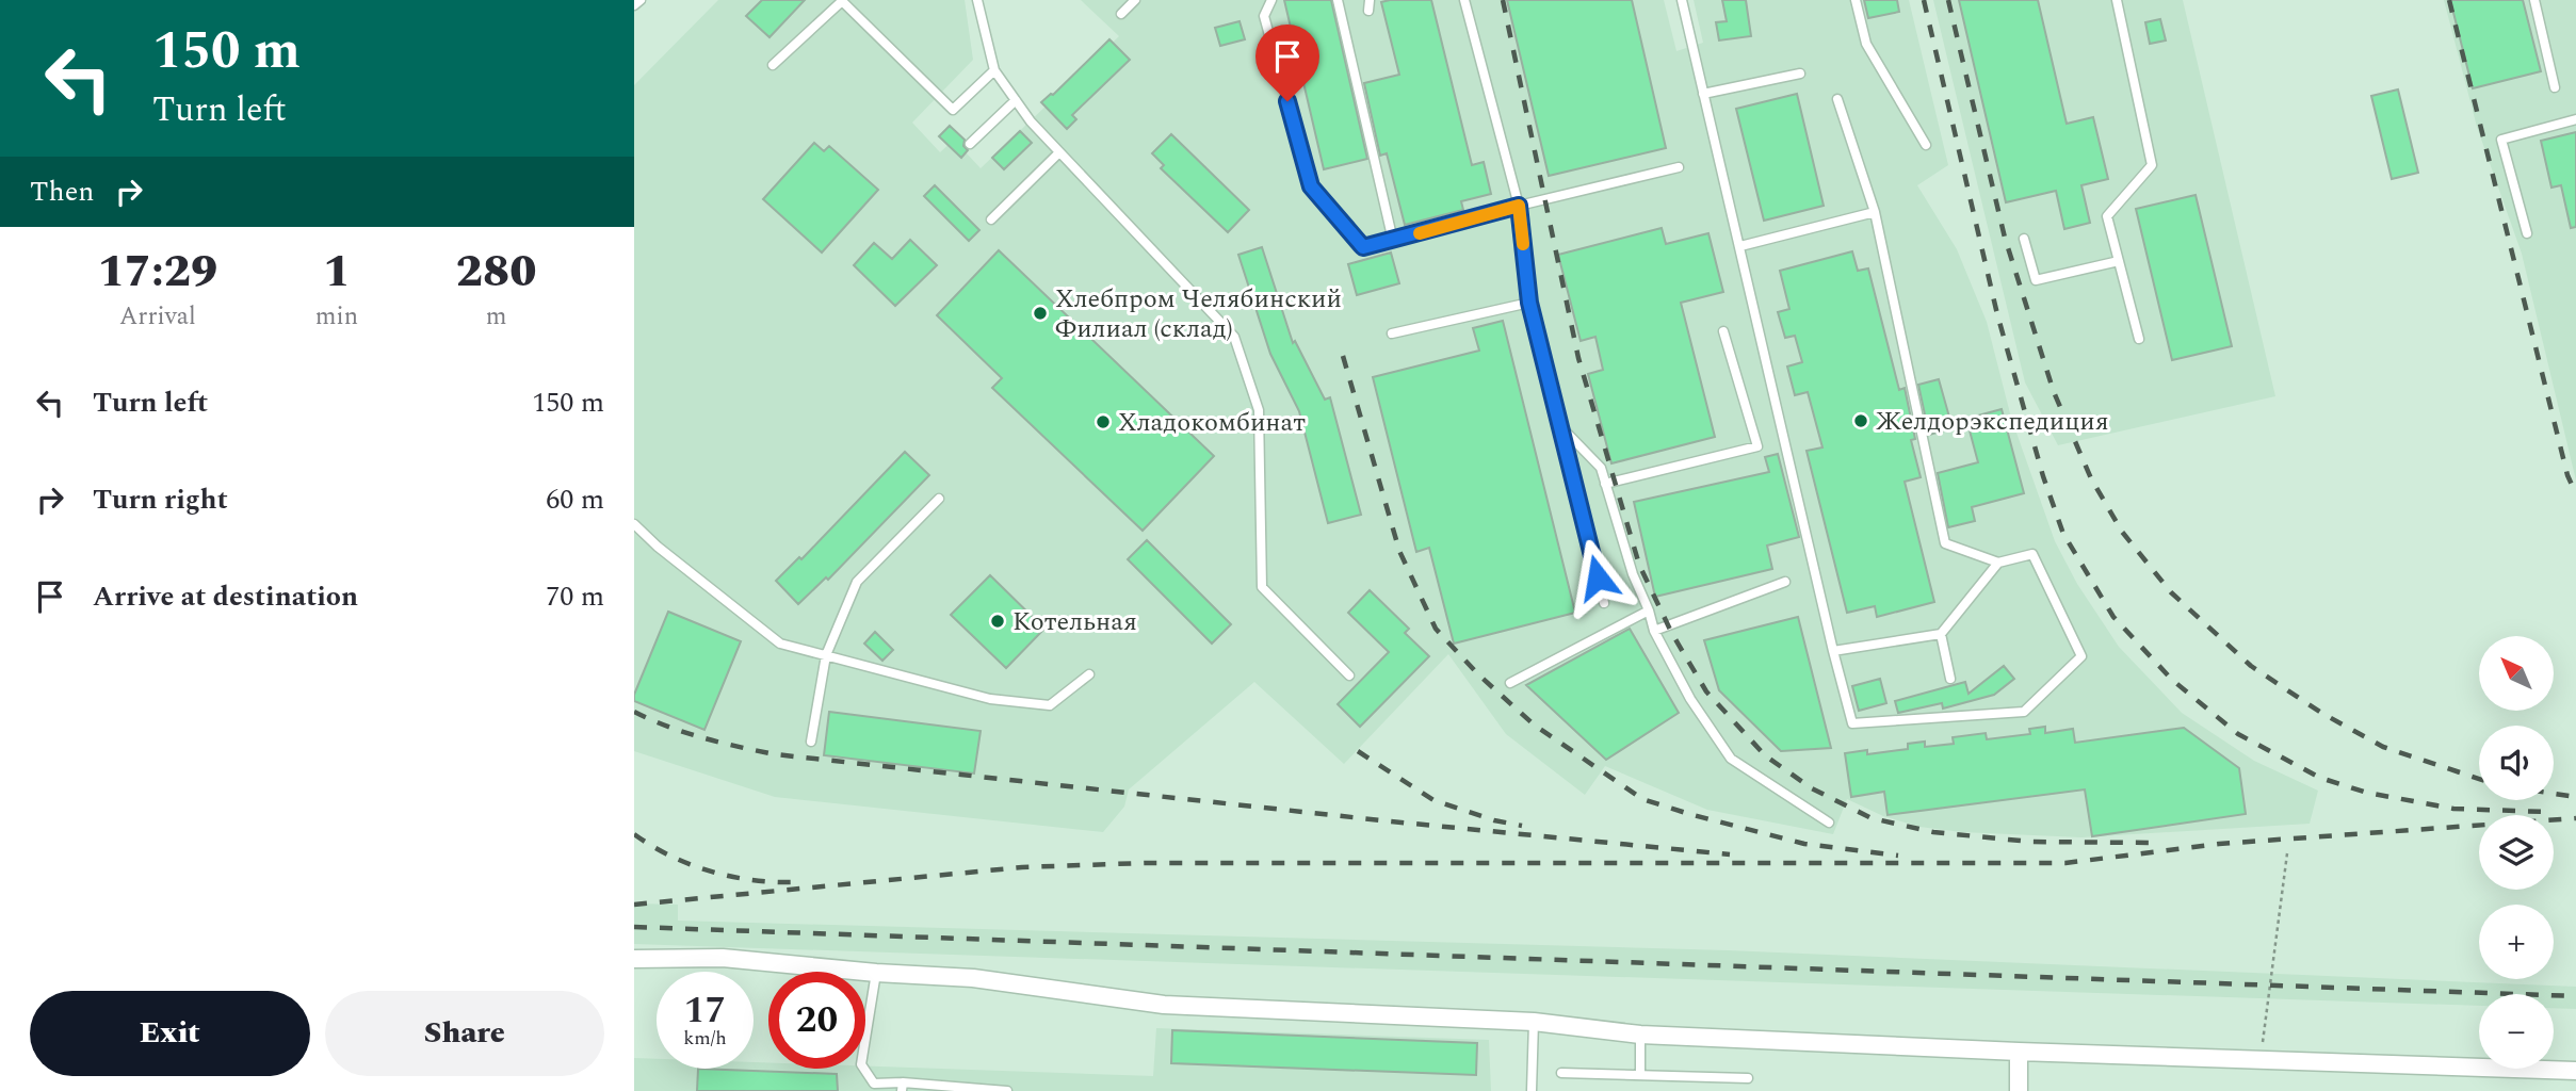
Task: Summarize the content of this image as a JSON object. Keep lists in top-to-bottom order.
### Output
{
  "places": [
    "Хлебпром Челябинский Филиал (склад)",
    "Желдорэкспедиция",
    "Хладокомбинат",
    "Котельная"
  ],
  "north": "top left",
  "page": {
    "turn": ["150 m", "Turn left"],
    "then": "Then",
    "eta": [
      "17:29",
      "Arrival",
      "1",
      "min",
      "280",
      "m"
    ],
    "list": [
      {
        "name": "Turn left",
        "value": "150 m"
      },
      {
        "name": "Turn right",
        "value": "60 m"
      },
      {
        "name": "Arrive at destination",
        "value": "70 m"
      }
    ],
    "map_buttons": ["+", "−"],
    "speed": "17 km/h",
    "limit": "20",
    "buttons": ["Exit", "Share"]
  }
}
